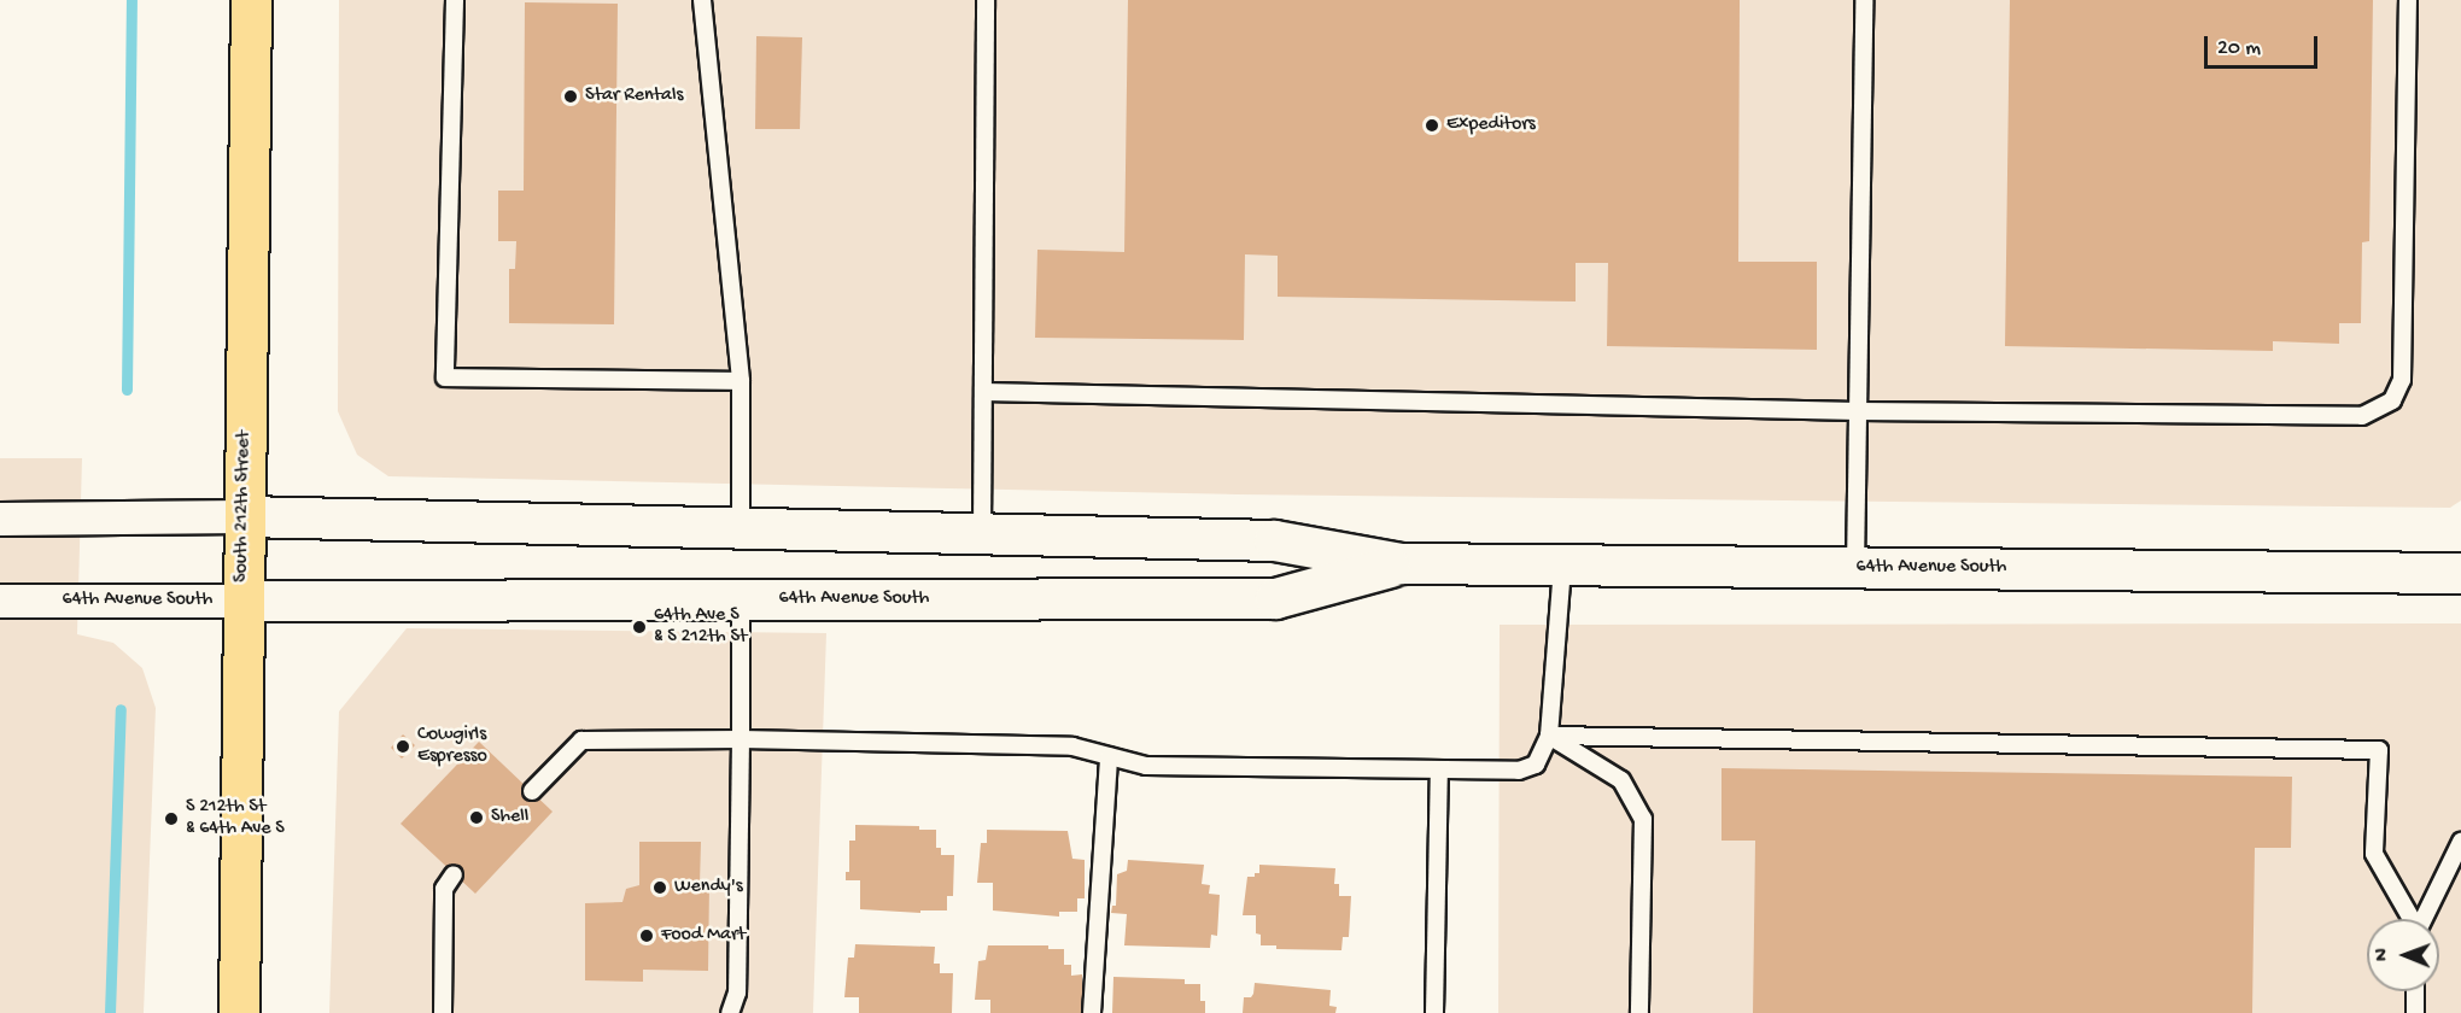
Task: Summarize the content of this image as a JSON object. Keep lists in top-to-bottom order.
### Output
{
  "streets": {
    "main road": ["South 212th Street"],
    "street": ["64th Avenue South"]
  },
  "crossings": [
    ["South 212th Street", "64th Avenue South"]
  ],
  "places": [
    "Star Rentals",
    "Expeditors",
    "64th Ave S & S 212th St",
    "Cowgirls Espresso",
    "Shell",
    "S 212th St & 64th Ave S",
    "Wendy's",
    "Food Mart"
  ],
  "scale_bar": "20 m",
  "north": "left"
}
